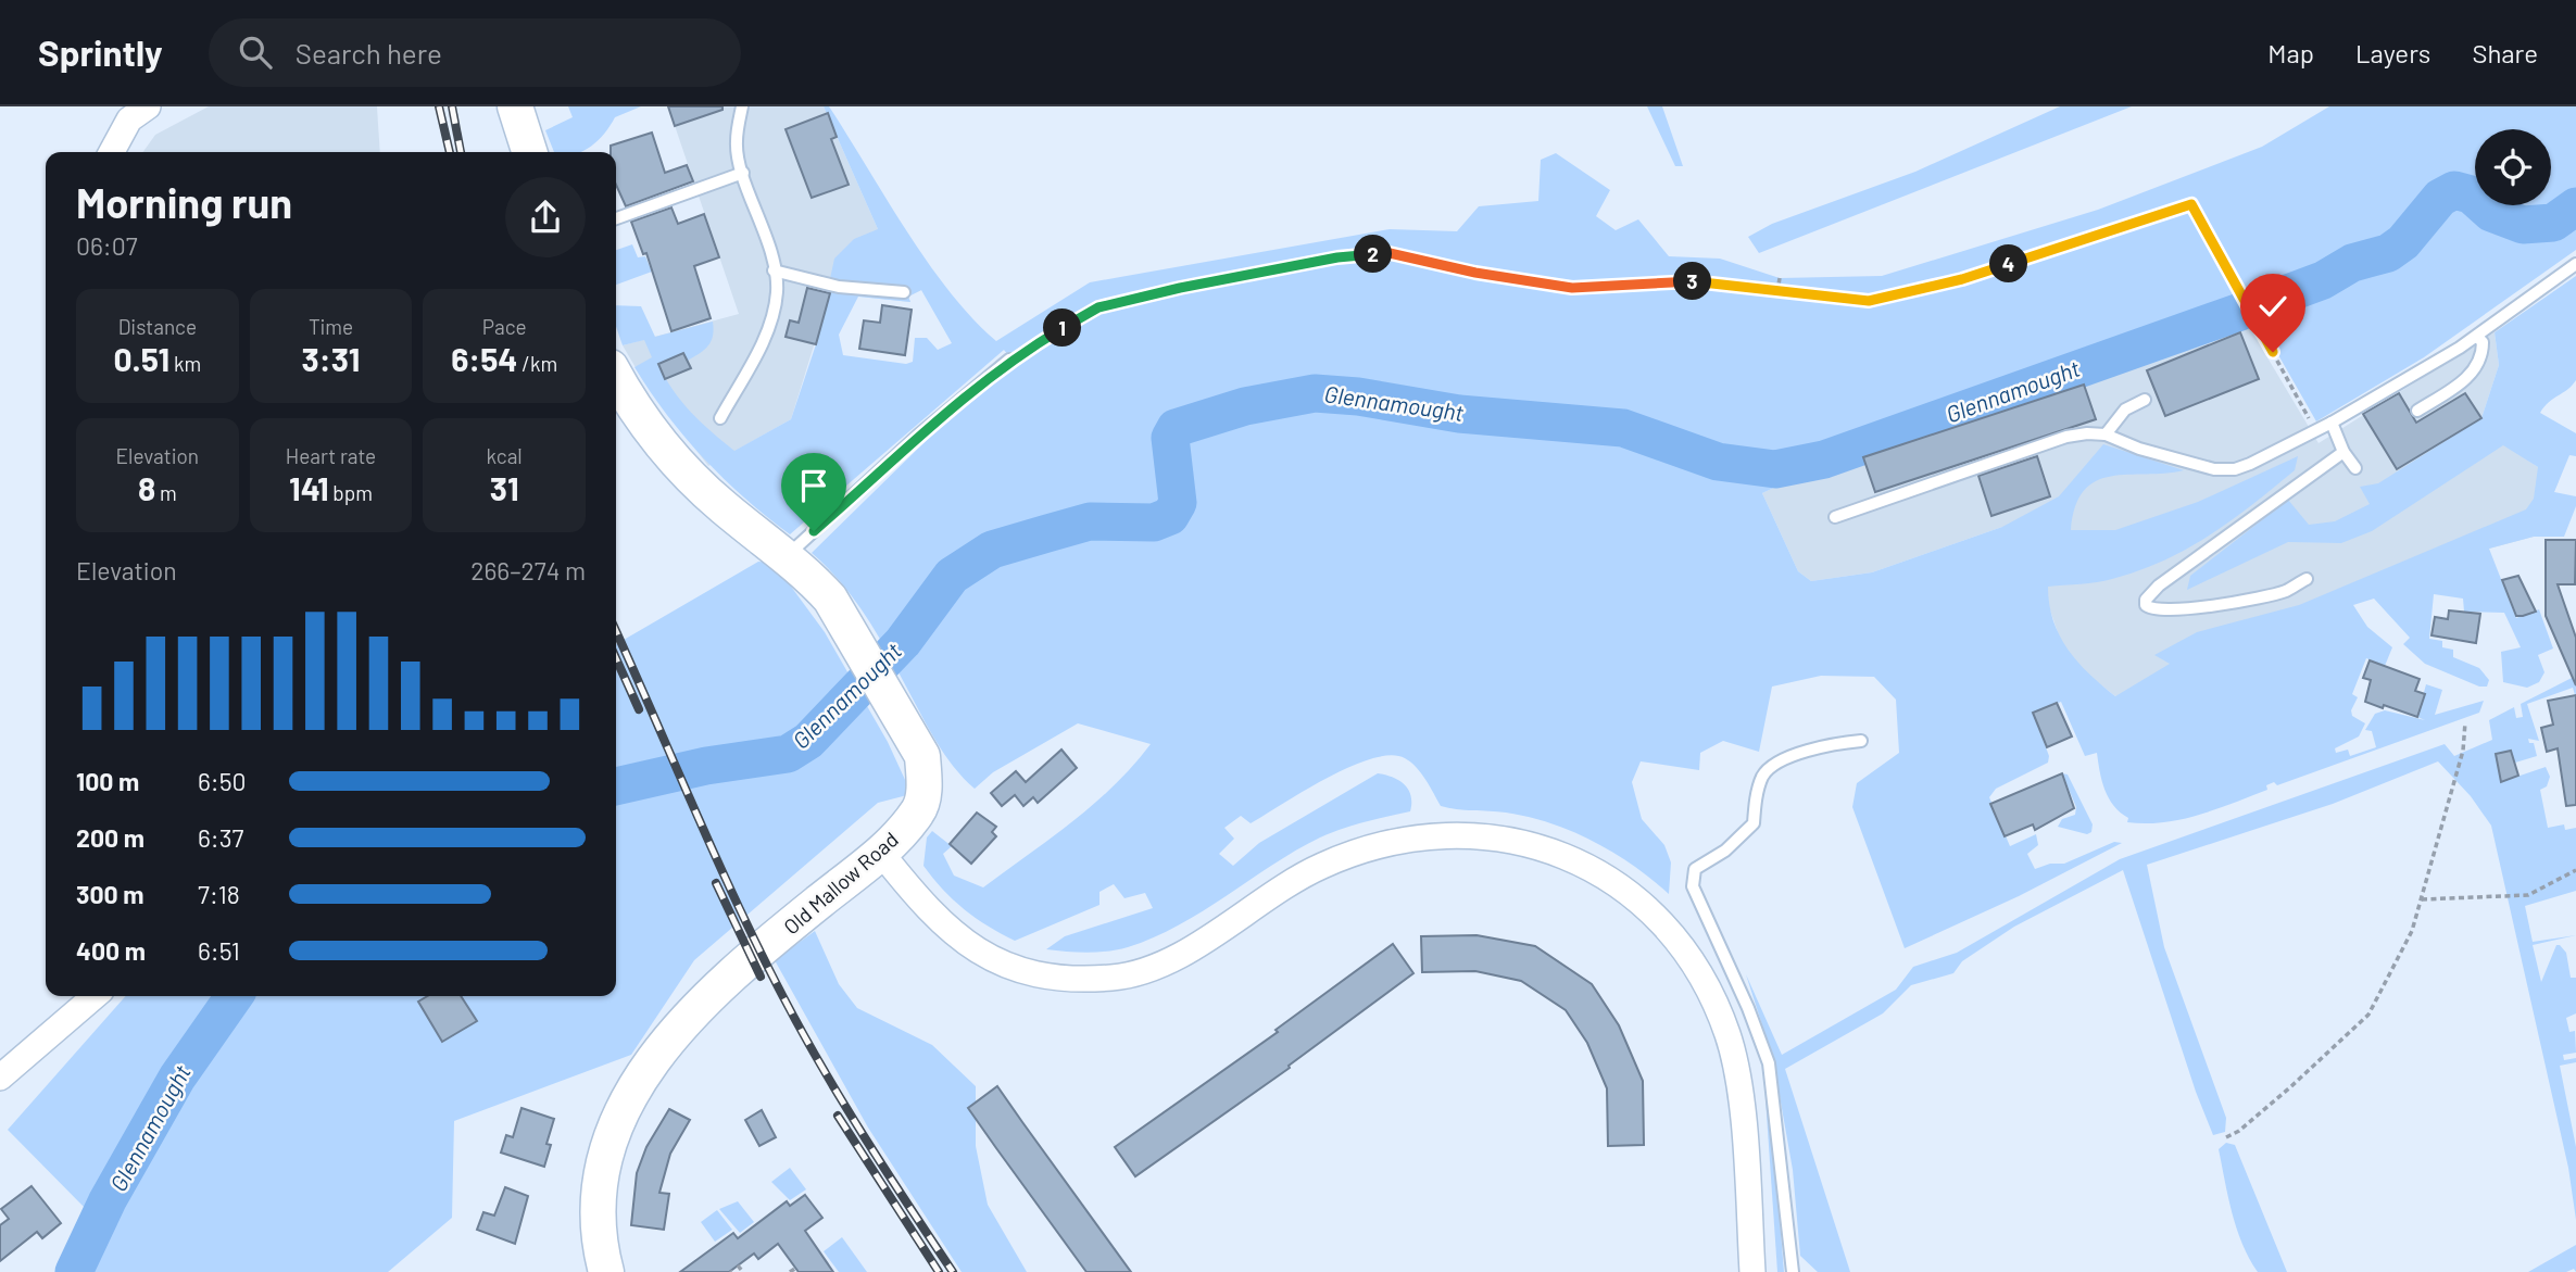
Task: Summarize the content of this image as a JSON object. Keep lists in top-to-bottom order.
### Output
{
  "streets": {
    "street": ["Old Mallow Road"]
  },
  "water": ["Glennamought"],
  "page": {
    "header": "Sprintly",
    "search": "Search here",
    "nav": ["Map", "Layers", "Share"],
    "heading": ["Morning run", "06:07"],
    "pins": [
      "2",
      "4",
      "3",
      "1"
    ],
    "stats": [
      ["Distance", "0.51 km"],
      ["Time", "3:31"],
      ["Pace", "6:54 /km"],
      ["Elevation", "8 m"],
      ["Heart rate", "141 bpm"],
      ["kcal", "31"]
    ],
    "chart": ["Elevation", "266–274 m"],
    "list": [
      {
        "name": "100 m",
        "note": "6:50"
      },
      {
        "name": "200 m",
        "note": "6:37"
      },
      {
        "name": "300 m",
        "note": "7:18"
      },
      {
        "name": "400 m",
        "note": "6:51"
      }
    ]
  }
}
